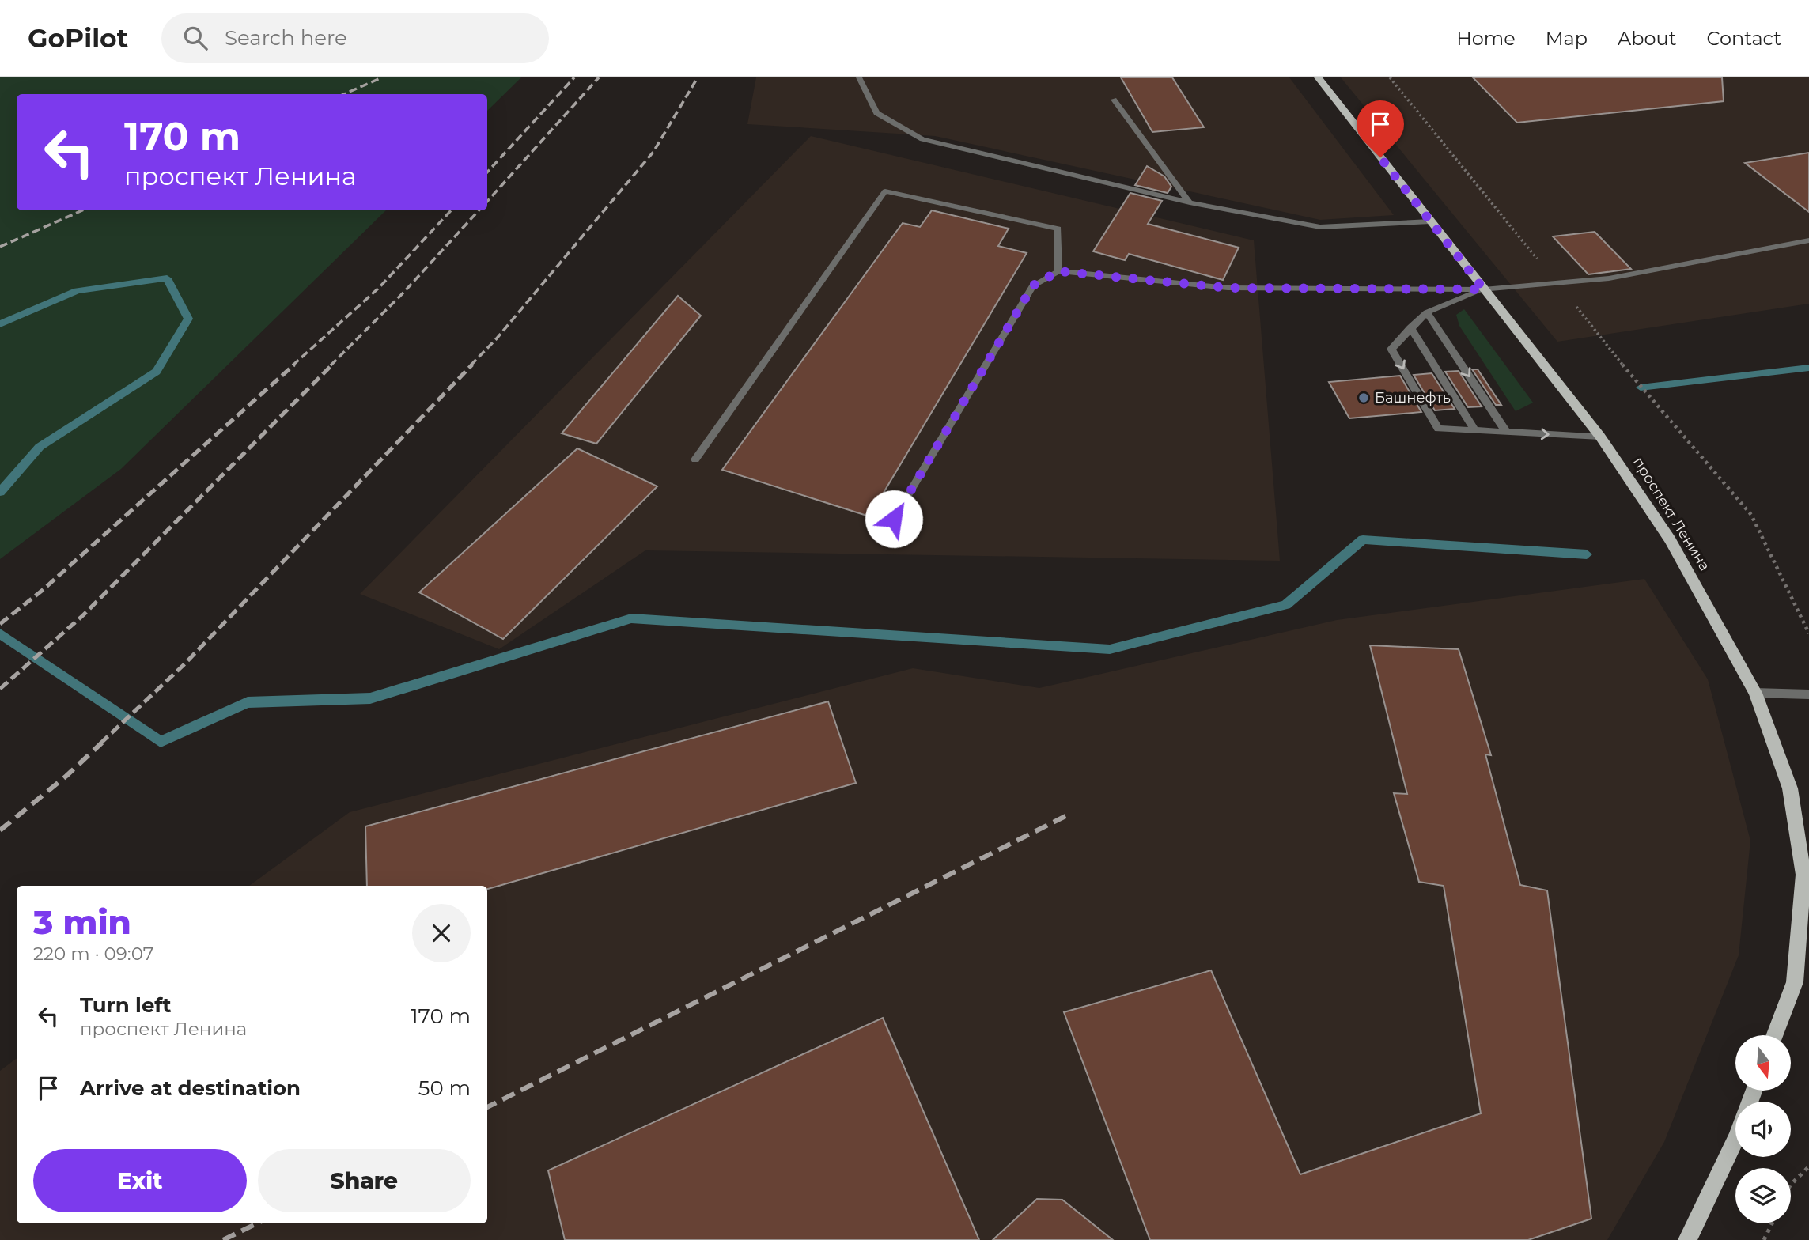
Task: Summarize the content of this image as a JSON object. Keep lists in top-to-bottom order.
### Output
{
  "streets": {
    "main road": ["проспект Ленина"]
  },
  "places": ["Башнефть"],
  "north": "bottom",
  "page": {
    "header": "GoPilot",
    "search": "Search here",
    "nav": [
      "Home",
      "Map",
      "About",
      "Contact"
    ],
    "turn": ["170 m", "проспект Ленина"],
    "heading": ["3 min", "220 m · 09:07"],
    "list": [
      {
        "name": "Turn left",
        "note": "проспект Ленина",
        "value": "170 m"
      },
      {
        "name": "Arrive at destination",
        "value": "50 m"
      }
    ],
    "buttons": ["Exit", "Share"]
  }
}
